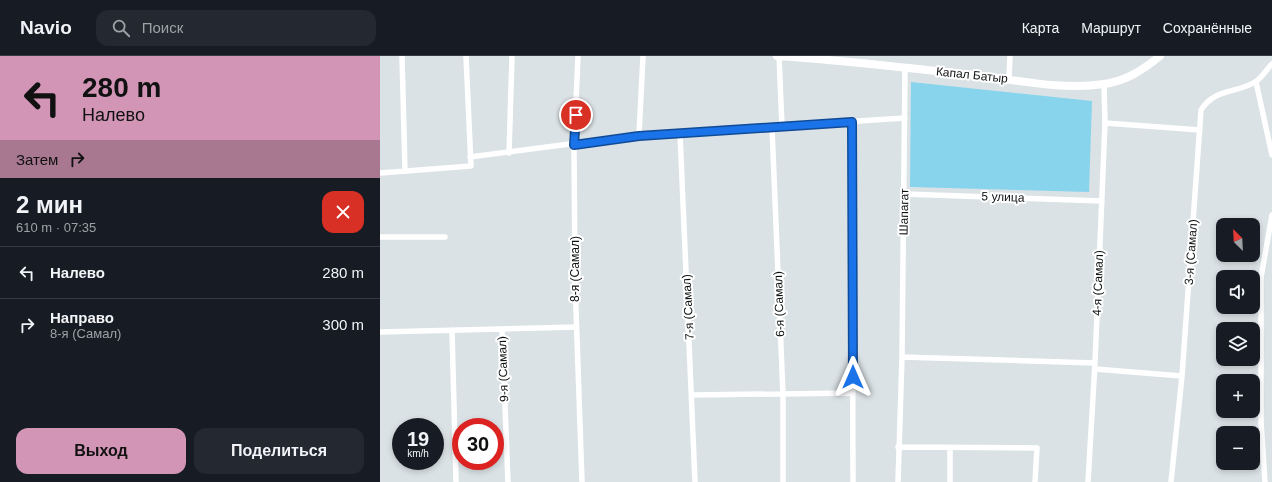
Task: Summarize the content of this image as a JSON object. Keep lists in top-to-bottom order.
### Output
{
  "streets": {
    "main road": ["Капал Батыр"],
    "street": [
      "5 улица",
      "Шапагат",
      "3-я (Самал)",
      "8-я (Самал)",
      "4-я (Самал)",
      "6-я (Самал)",
      "7-я (Самал)",
      "9-я (Самал)"
    ]
  },
  "crossings": [
    ["Капал Батыр", "Шапагат"],
    ["Капал Батыр", "4-я (Самал)"],
    ["5 улица", "Шапагат"],
    ["5 улица", "4-я (Самал)"]
  ],
  "north": "top left",
  "page": {
    "header": "Navio",
    "search": "Поиск",
    "nav": ["Карта", "Маршрут", "Сохранённые"],
    "turn": ["280 m", "Налево"],
    "then": "Затем",
    "heading": ["2 мин", "610 m · 07:35"],
    "map_buttons": ["+", "−"],
    "list": [
      {
        "name": "Налево",
        "value": "280 m"
      },
      {
        "name": "Направо",
        "note": "8-я (Самал)",
        "value": "300 m"
      }
    ],
    "speed": "19 km/h",
    "limit": "30",
    "buttons": ["Выход", "Поделиться"]
  }
}
